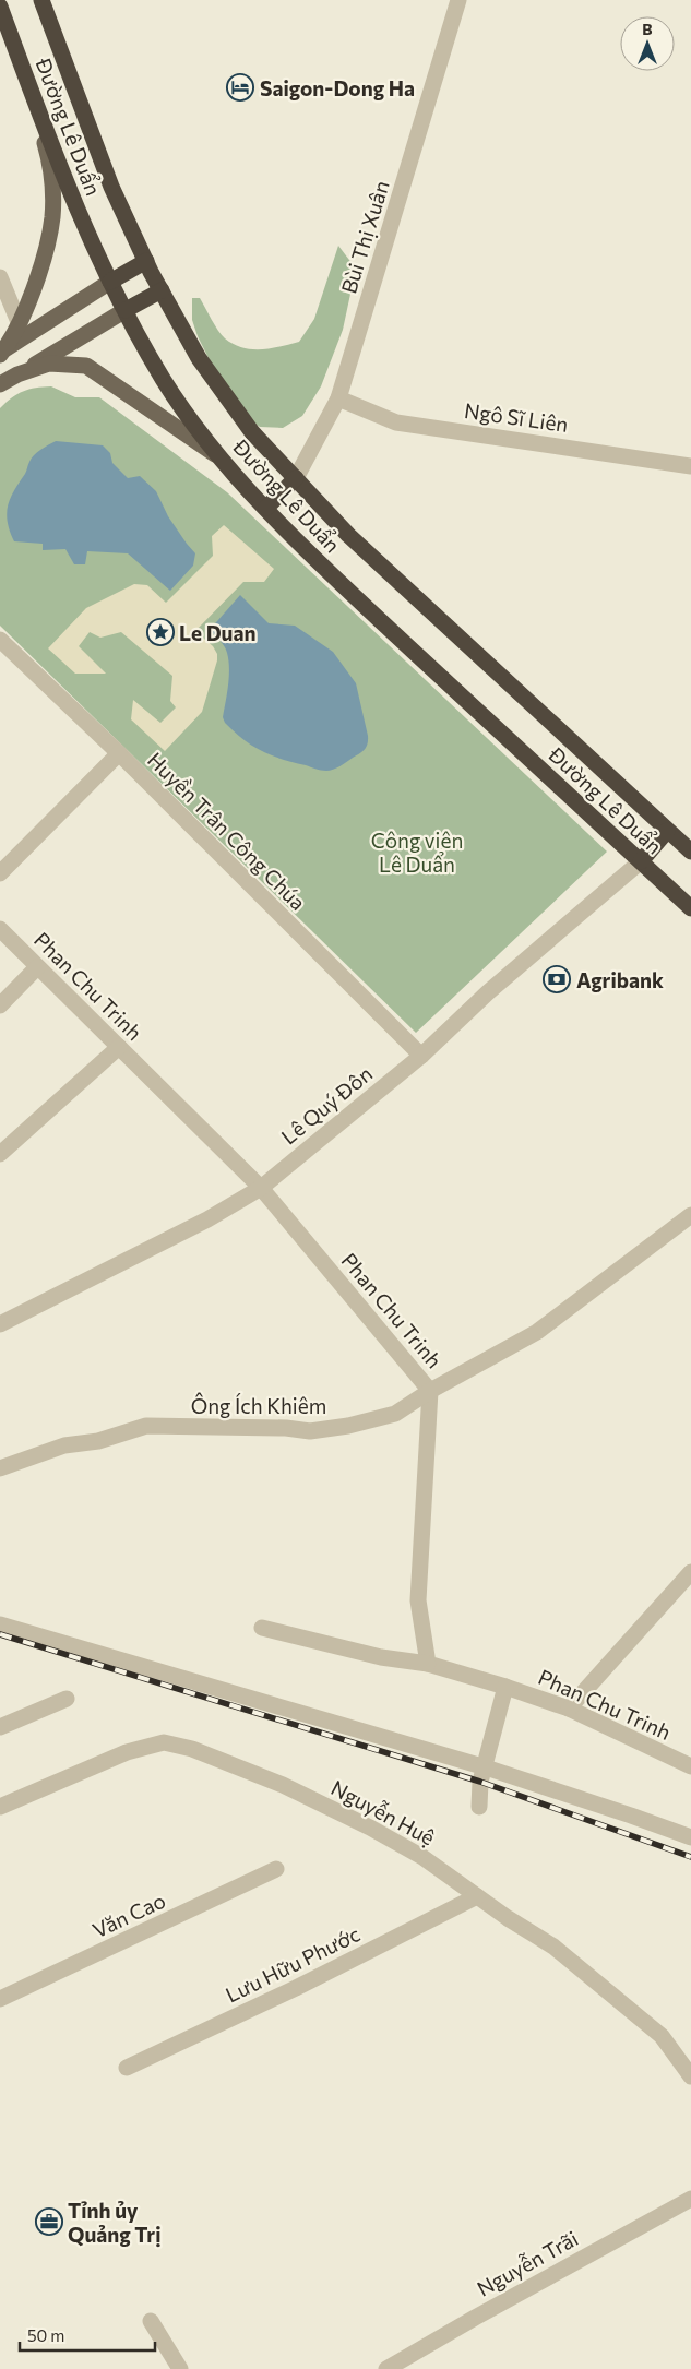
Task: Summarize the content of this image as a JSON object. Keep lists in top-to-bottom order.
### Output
{
  "streets": {
    "highway": ["Đường Lê Duẩn"],
    "street": [
      "Bùi Thị Xuân",
      "Ngô Sĩ Liên",
      "Huyền Trân Công Chúa",
      "Phan Chu Trinh",
      "Lê Quý Đôn",
      "Ông Ích Khiêm",
      "Nguyễn Huệ",
      "Văn Cao",
      "Lưu Hữu Phước",
      "Nguyễn Trãi"
    ]
  },
  "crossings": [
    ["Đường Lê Duẩn", "Bùi Thị Xuân"],
    ["Đường Lê Duẩn", "Lê Quý Đôn"],
    ["Bùi Thị Xuân", "Ngô Sĩ Liên"],
    ["Huyền Trân Công Chúa", "Lê Quý Đôn"],
    ["Phan Chu Trinh", "Lê Quý Đôn"],
    ["Phan Chu Trinh", "Ông Ích Khiêm"],
    ["Nguyễn Huệ", "Lưu Hữu Phước"]
  ],
  "parks": ["Công viên Lê Duẩn"],
  "places": {
    "hotel": ["Saigon-Dong Ha"],
    "place": ["Le Duan"],
    "bank": ["Agribank"],
    "office": ["Tỉnh ủy Quảng Trị"]
  },
  "scale_bar": "50 m",
  "north": "top"
}
